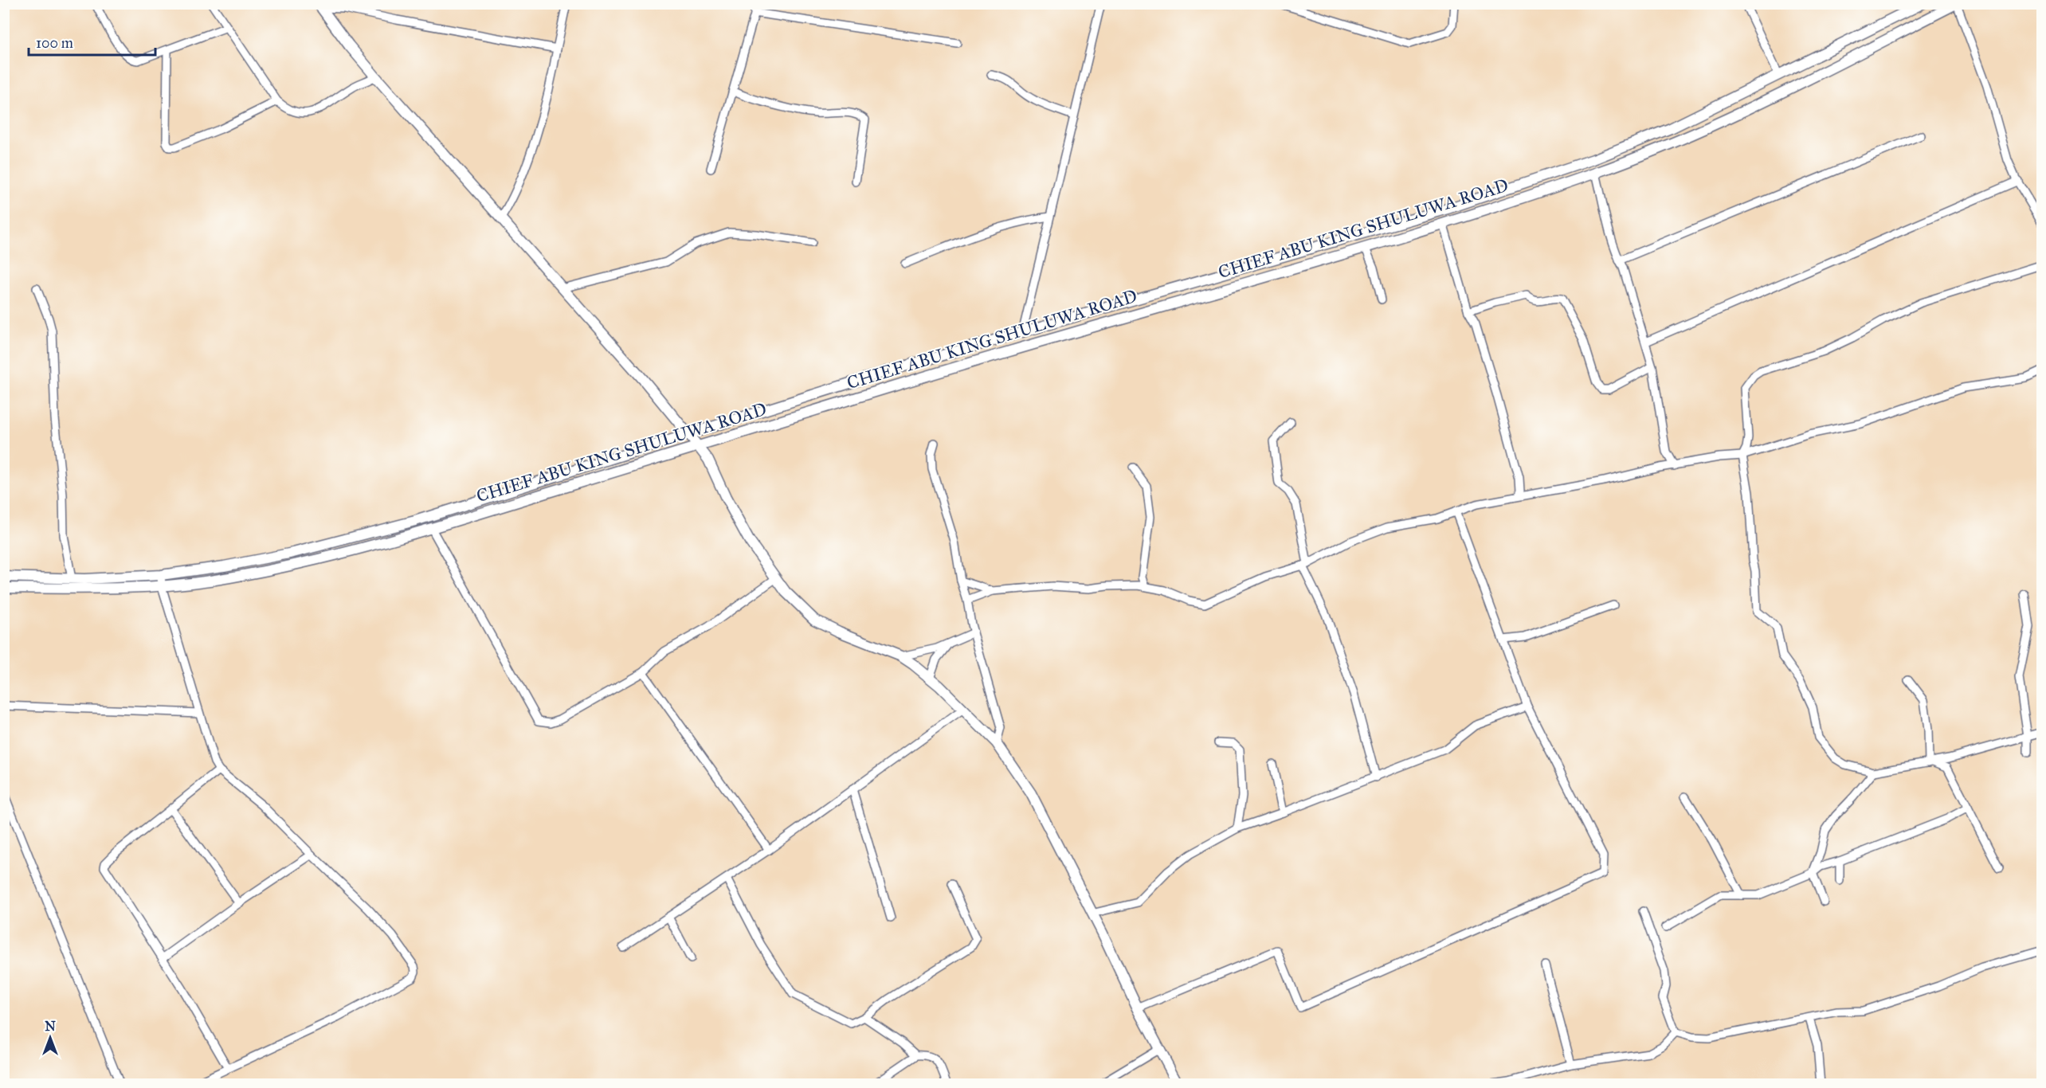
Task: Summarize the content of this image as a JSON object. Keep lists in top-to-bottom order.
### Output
{
  "streets": {
    "street": ["CHIEF ABU KING SHULUWA ROAD"]
  },
  "scale_bar": "100 m",
  "north": "top"
}
